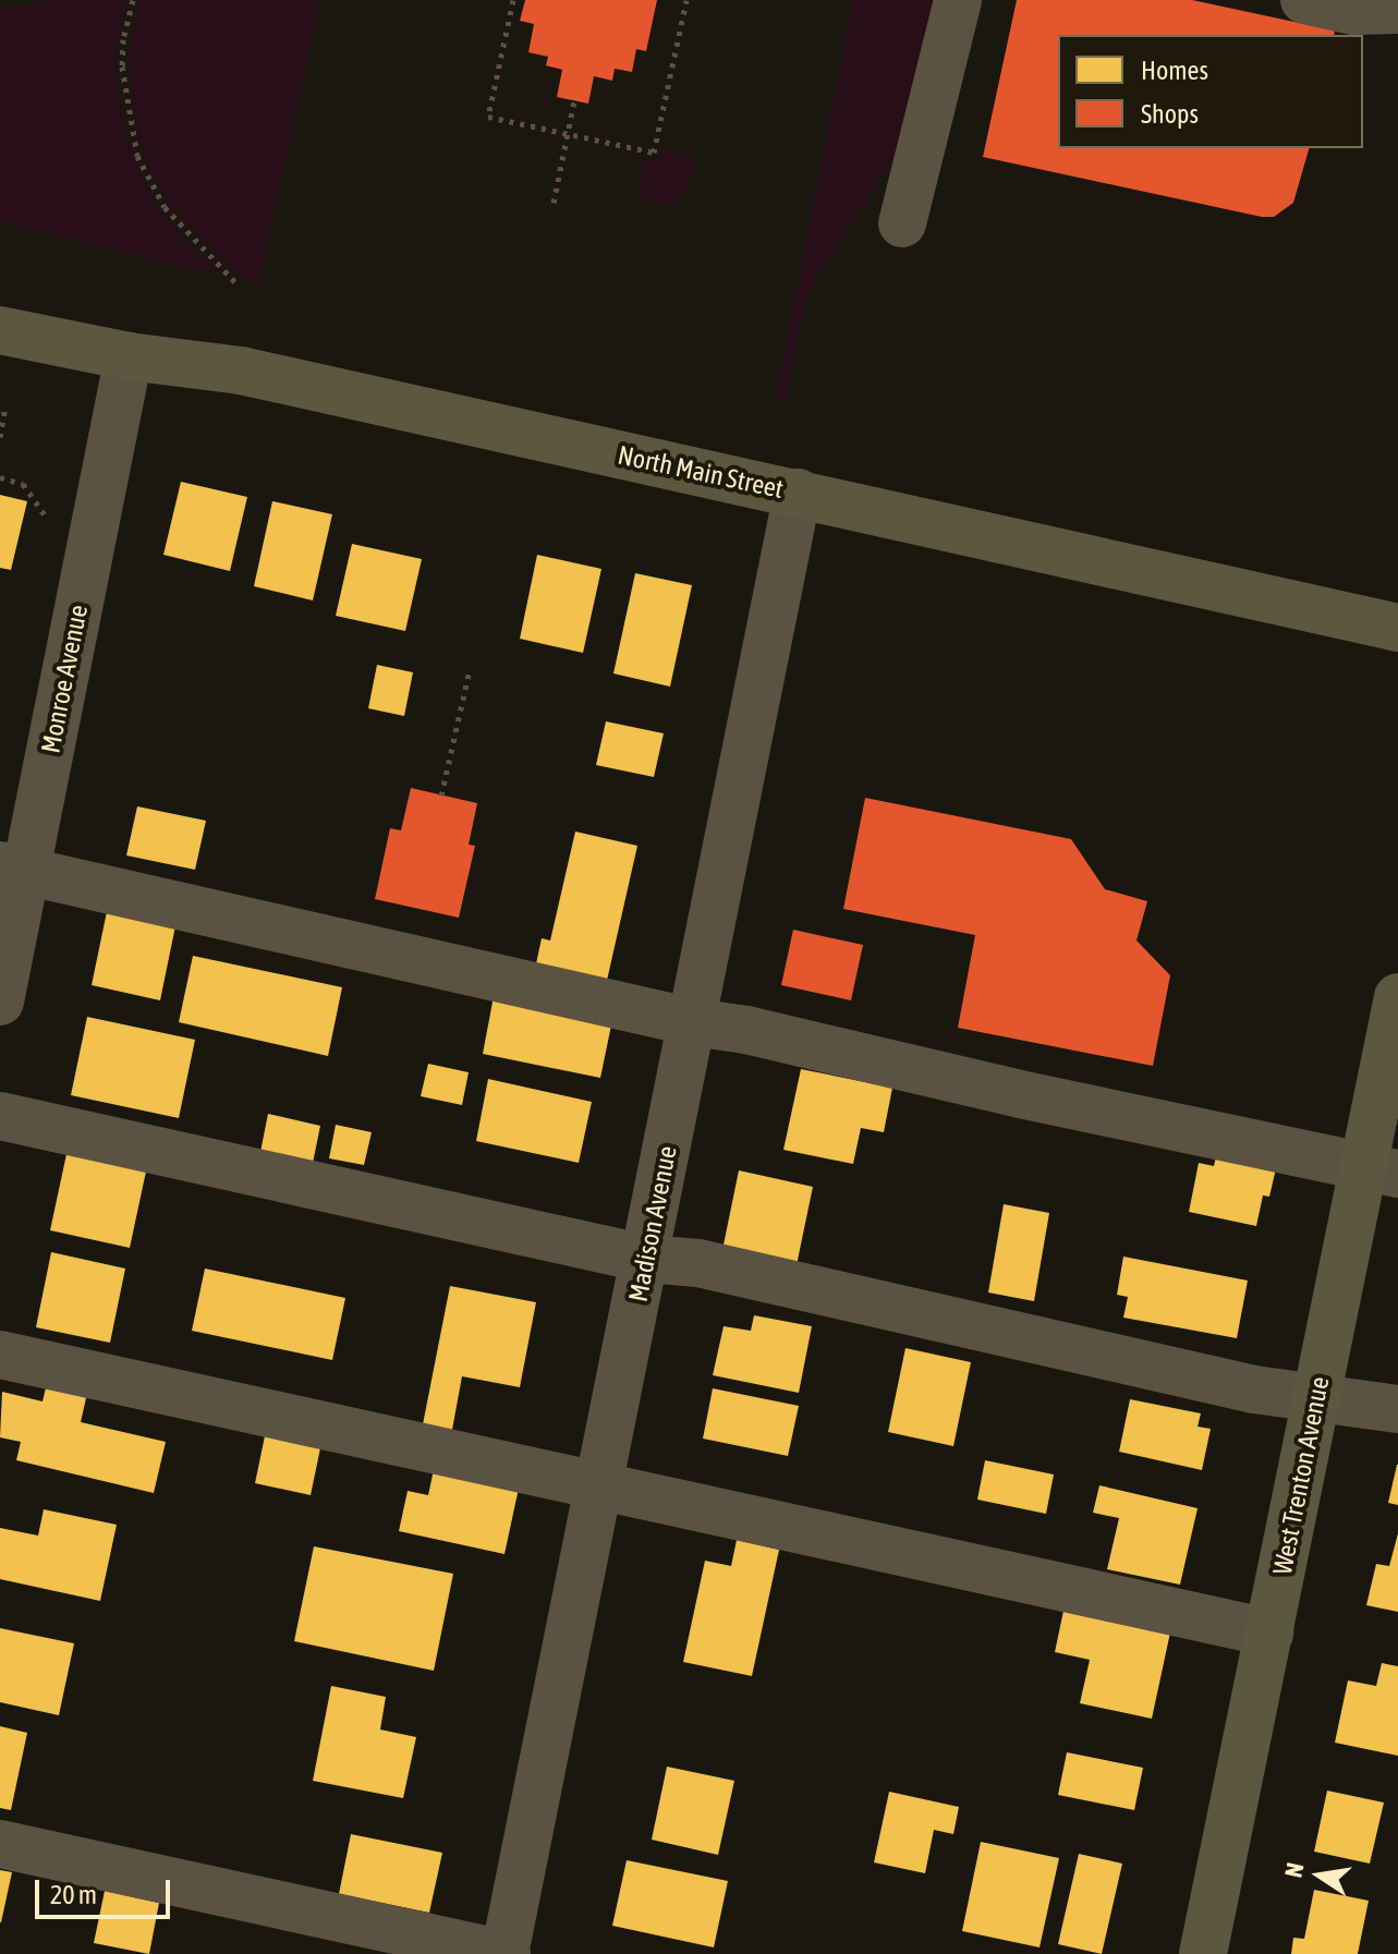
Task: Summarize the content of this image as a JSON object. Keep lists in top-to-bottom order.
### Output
{
  "streets": {
    "main road": ["North Main Street", "West Trenton Avenue"],
    "street": ["Monroe Avenue", "Madison Avenue"]
  },
  "crossings": [
    ["North Main Street", "Monroe Avenue"],
    ["North Main Street", "Madison Avenue"]
  ],
  "legend": ["Homes", "Shops"],
  "scale_bar": "20 m",
  "north": "left"
}
